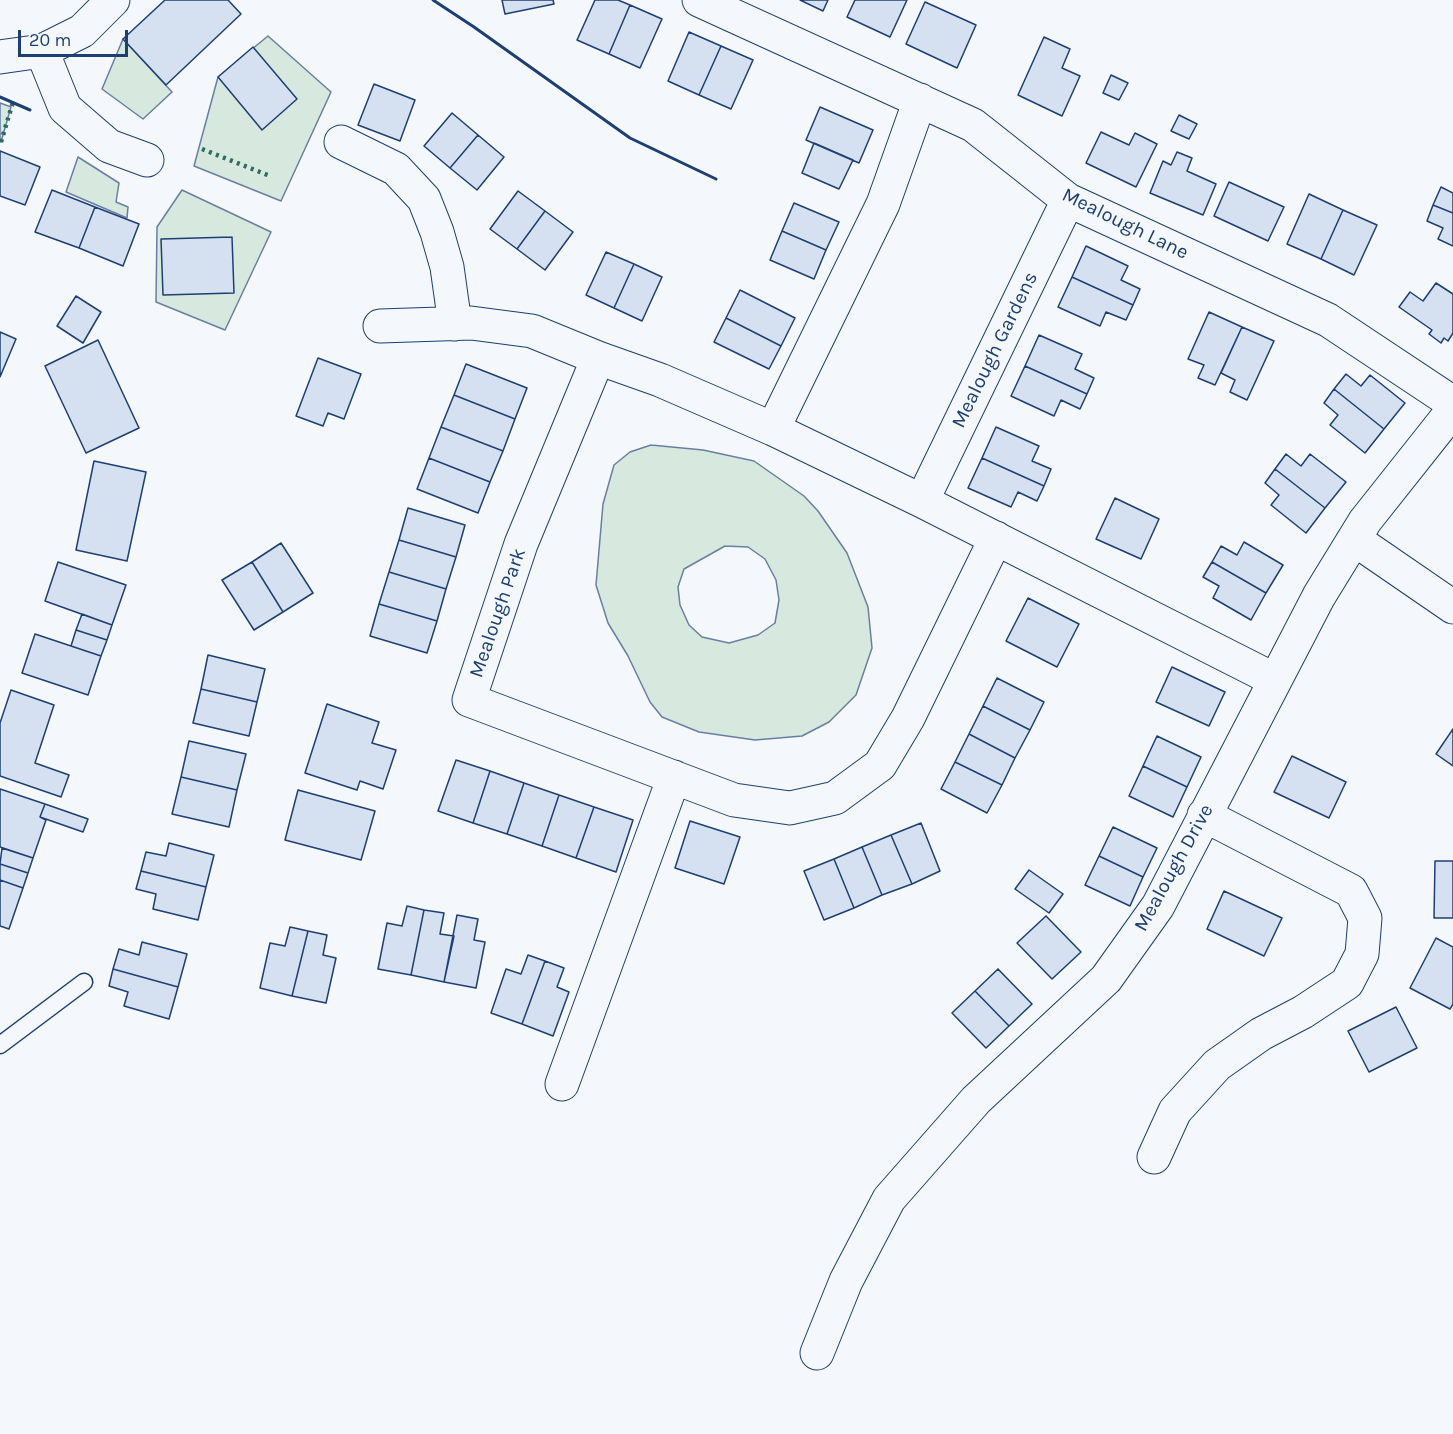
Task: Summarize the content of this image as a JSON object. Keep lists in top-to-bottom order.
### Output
{
  "streets": {
    "street": [
      "Mealough Lane",
      "Mealough Gardens",
      "Mealough Park",
      "Mealough Drive"
    ]
  },
  "crossings": [
    ["Mealough Lane", "Mealough Gardens"]
  ],
  "scale_bar": "20 m"
}
